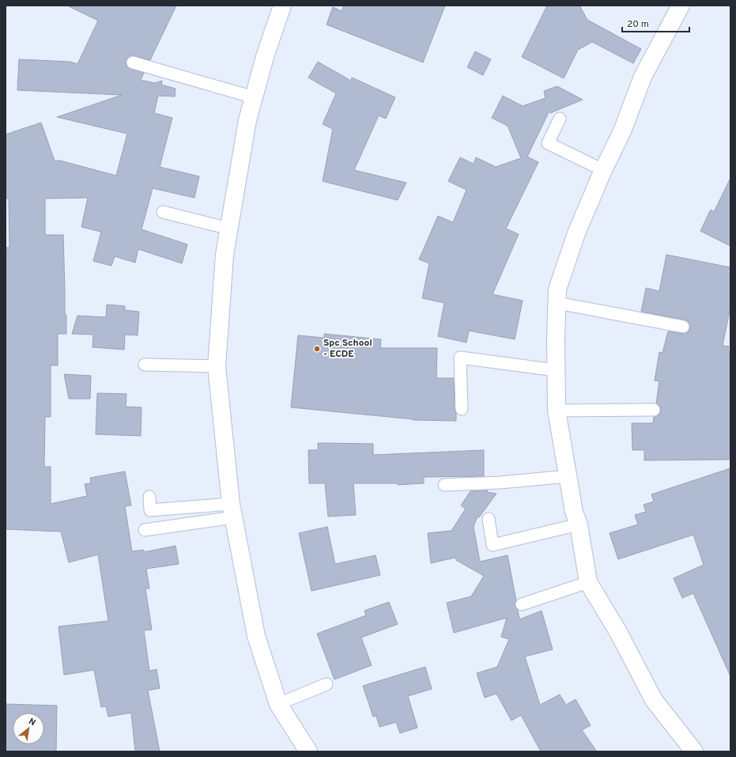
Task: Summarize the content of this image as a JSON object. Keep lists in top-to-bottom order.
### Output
{
  "places": ["Spc School - ECDE"],
  "scale_bar": "20 m",
  "north": "top right"
}
